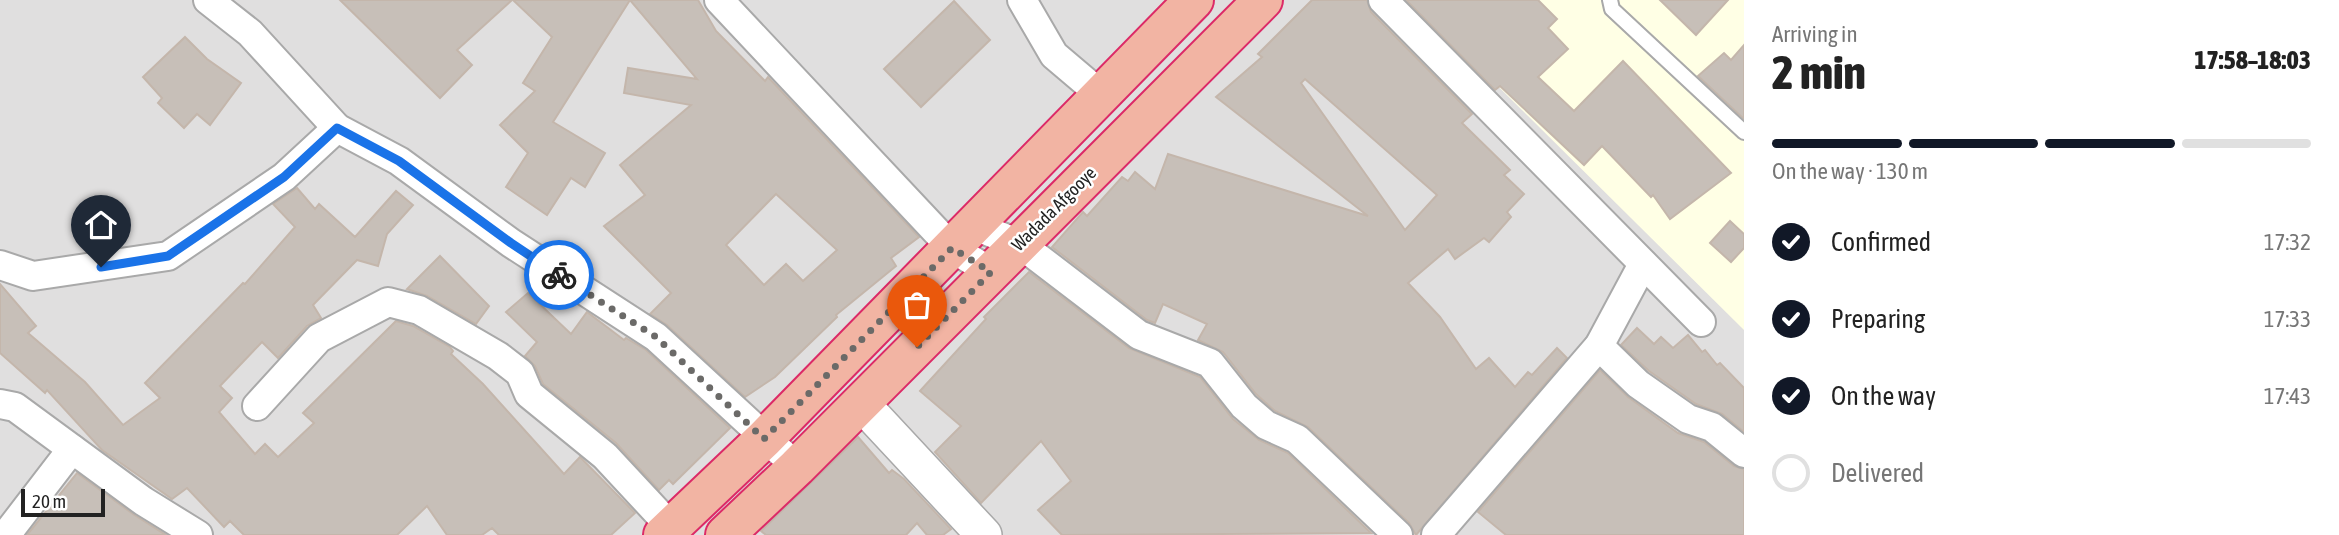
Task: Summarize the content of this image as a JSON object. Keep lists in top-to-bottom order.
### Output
{
  "streets": {
    "highway": ["Wadada Afgooye"]
  },
  "scale_bar": "20 m",
  "page": {
    "heading": ["2 min", "Arriving in", "17:58–18:03"],
    "bar": "On the way · 130 m",
    "list": [
      ["Confirmed", "17:32"],
      ["Preparing", "17:33"],
      ["On the way", "17:43"],
      "Delivered"
    ],
    "scale": "20 m"
  }
}
